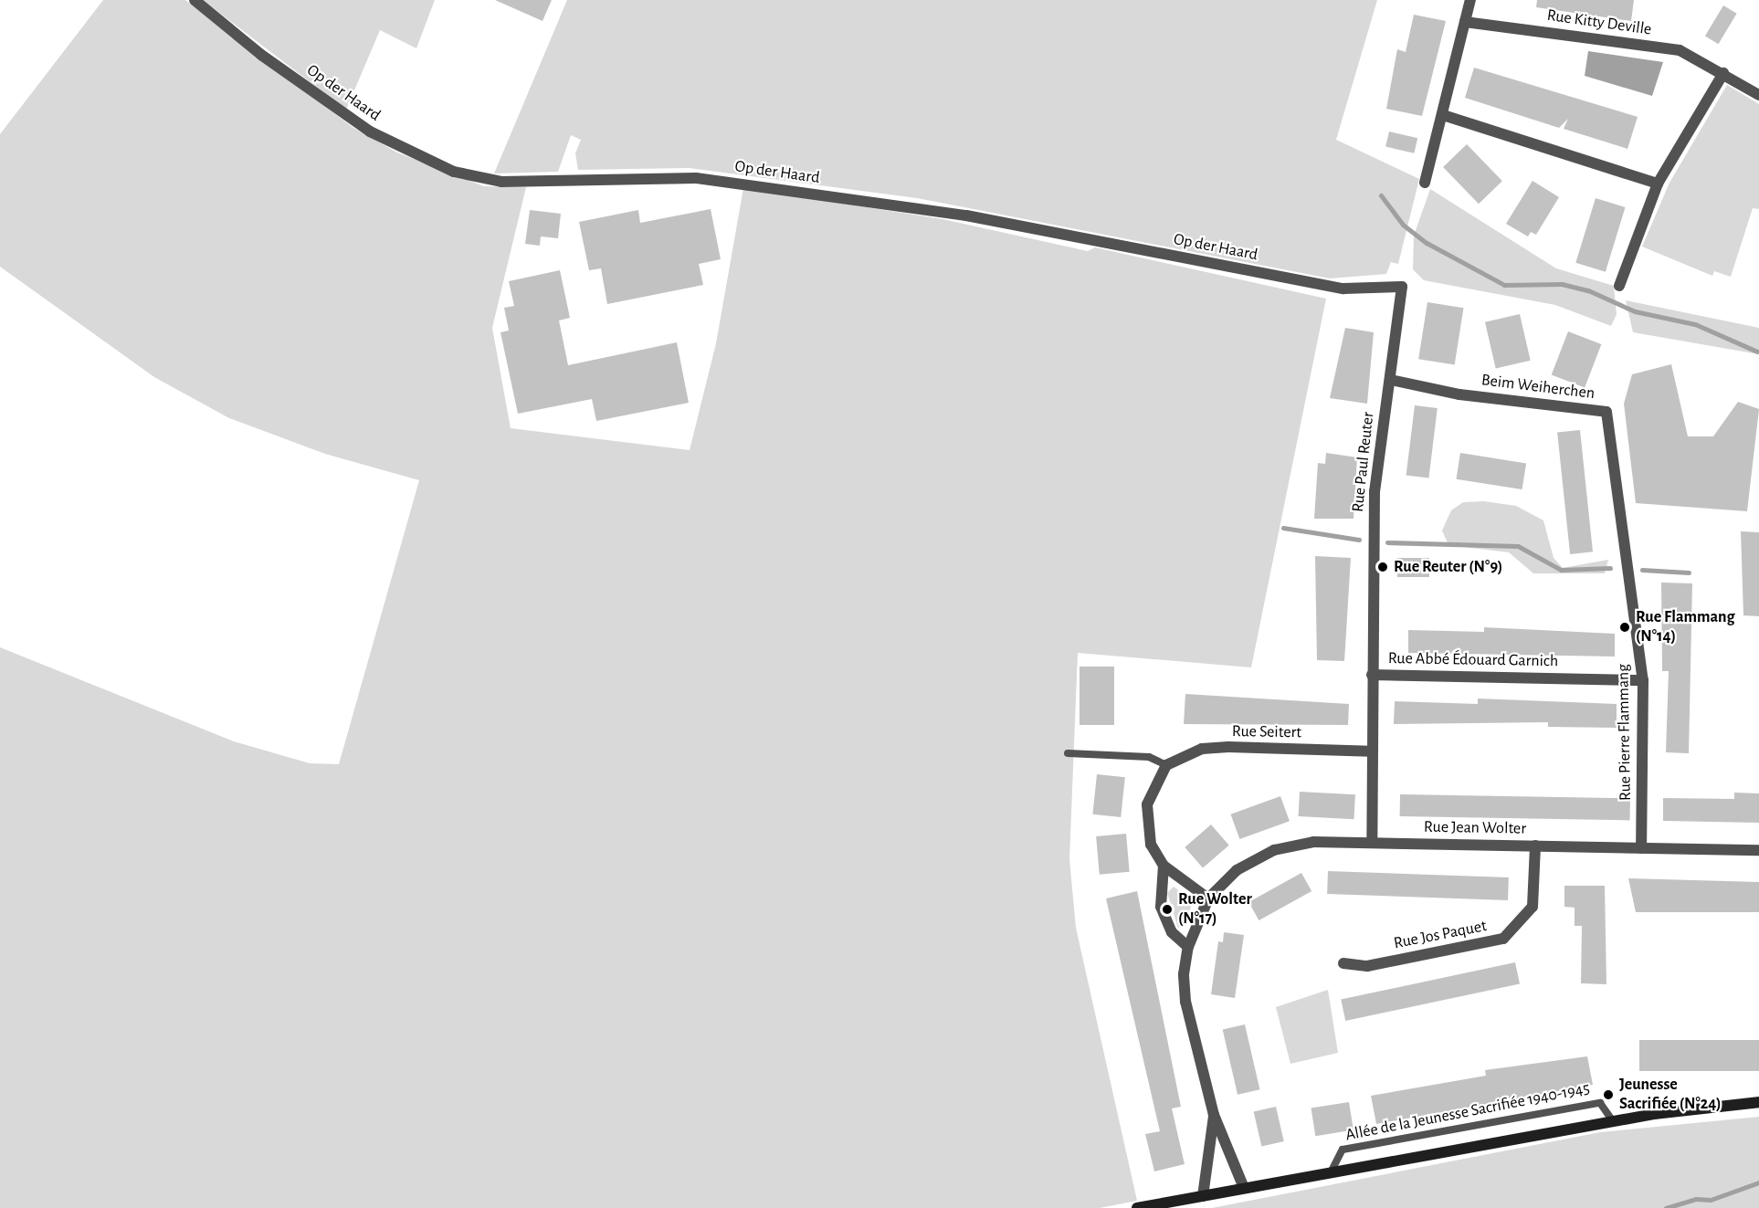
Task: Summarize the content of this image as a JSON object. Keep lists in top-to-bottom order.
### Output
{
  "streets": {
    "main road": ["Allée de la Jeunesse Sacrifiée 1940-1945"],
    "street": [
      "Rue Kitty Deville",
      "Op der Haard",
      "Beim Weiherchen",
      "Rue Paul Reuter",
      "Rue Abbé Édouard Garnich",
      "Rue Seitert",
      "Rue Pierre Flammang",
      "Rue Jean Wolter",
      "Rue Jos Paquet"
    ]
  },
  "crossings": [
    ["Op der Haard", "Rue Paul Reuter"],
    ["Beim Weiherchen", "Rue Paul Reuter"],
    ["Beim Weiherchen", "Rue Pierre Flammang"],
    ["Rue Paul Reuter", "Rue Abbé Édouard Garnich"],
    ["Rue Abbé Édouard Garnich", "Rue Seitert"],
    ["Rue Abbé Édouard Garnich", "Rue Pierre Flammang"],
    ["Rue Abbé Édouard Garnich", "Rue Jean Wolter"],
    ["Rue Pierre Flammang", "Rue Jean Wolter"],
    ["Rue Jean Wolter", "Rue Jos Paquet"],
    ["Rue Jean Wolter", "Allée de la Jeunesse Sacrifiée 1940-1945"]
  ],
  "places": [
    "Rue Reuter (N°9)",
    "Rue Flammang (N°14)",
    "Rue Wolter (N°17)",
    "Jeunesse Sacrifiée (N°24)"
  ]
}
